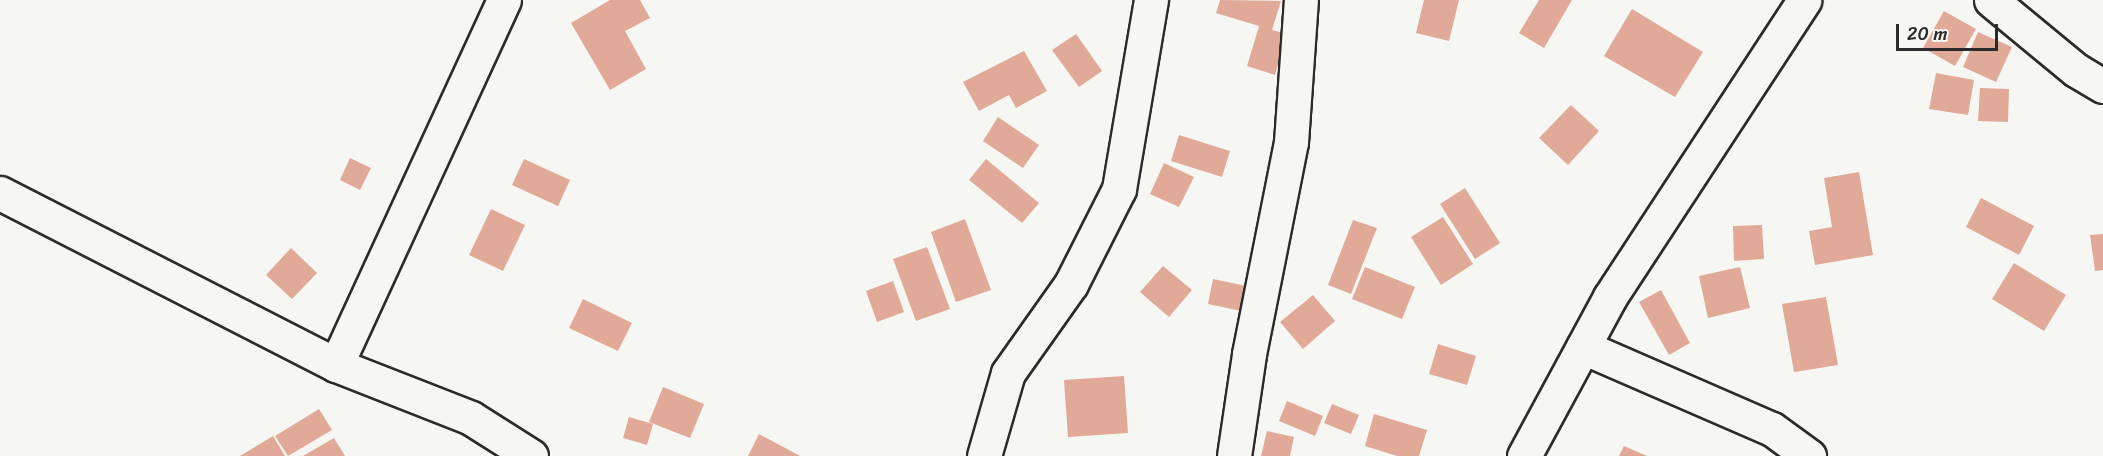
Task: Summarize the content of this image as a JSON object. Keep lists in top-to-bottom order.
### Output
{
  "scale_bar": "20 m"
}
